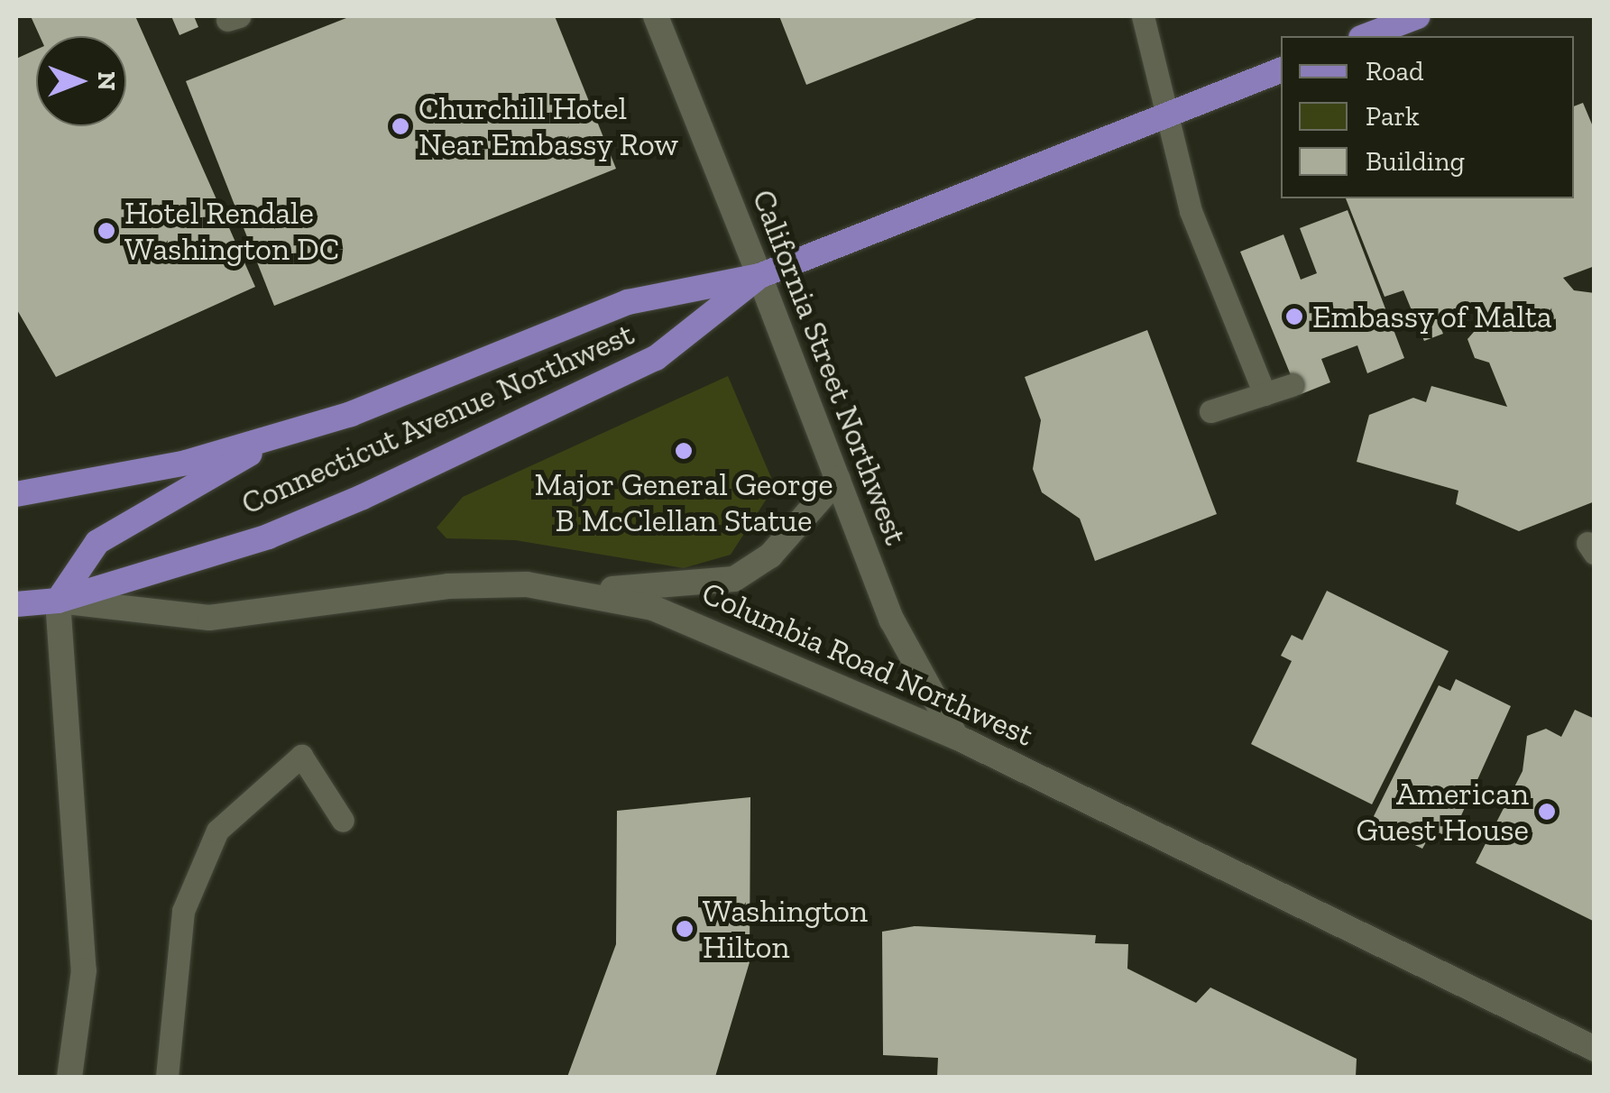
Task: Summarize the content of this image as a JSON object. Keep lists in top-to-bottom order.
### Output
{
  "streets": {
    "main road": ["California Street Northwest", "Connecticut Avenue Northwest", "Columbia Road Northwest"]
  },
  "crossings": [
    ["California Street Northwest", "Connecticut Avenue Northwest"],
    ["California Street Northwest", "Columbia Road Northwest"],
    ["Connecticut Avenue Northwest", "Columbia Road Northwest"]
  ],
  "places": [
    "Churchill Hotel Near Embassy Row",
    "Hotel Rendale Washington DC",
    "Embassy of Malta",
    "Major General George B McClellan Statue",
    "American Guest House",
    "Washington Hilton"
  ],
  "legend": ["Road", "Park", "Building"],
  "north": "right"
}
